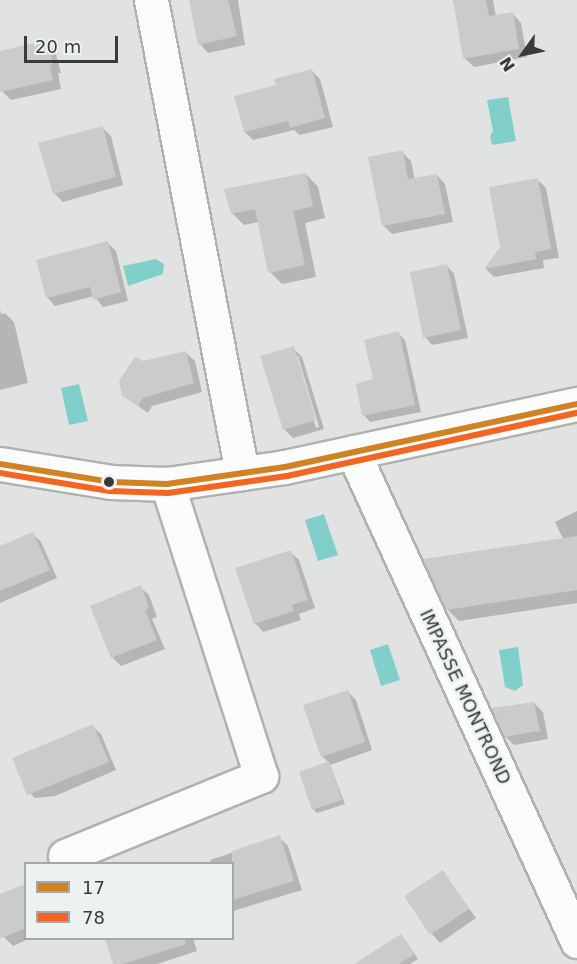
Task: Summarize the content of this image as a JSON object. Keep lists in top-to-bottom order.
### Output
{
  "streets": {
    "street": ["IMPASSE MONTROND"]
  },
  "lines": ["transit line 17", "transit line 78"],
  "legend": ["17", "78"],
  "scale_bar": "20 m",
  "north": "bottom left"
}
